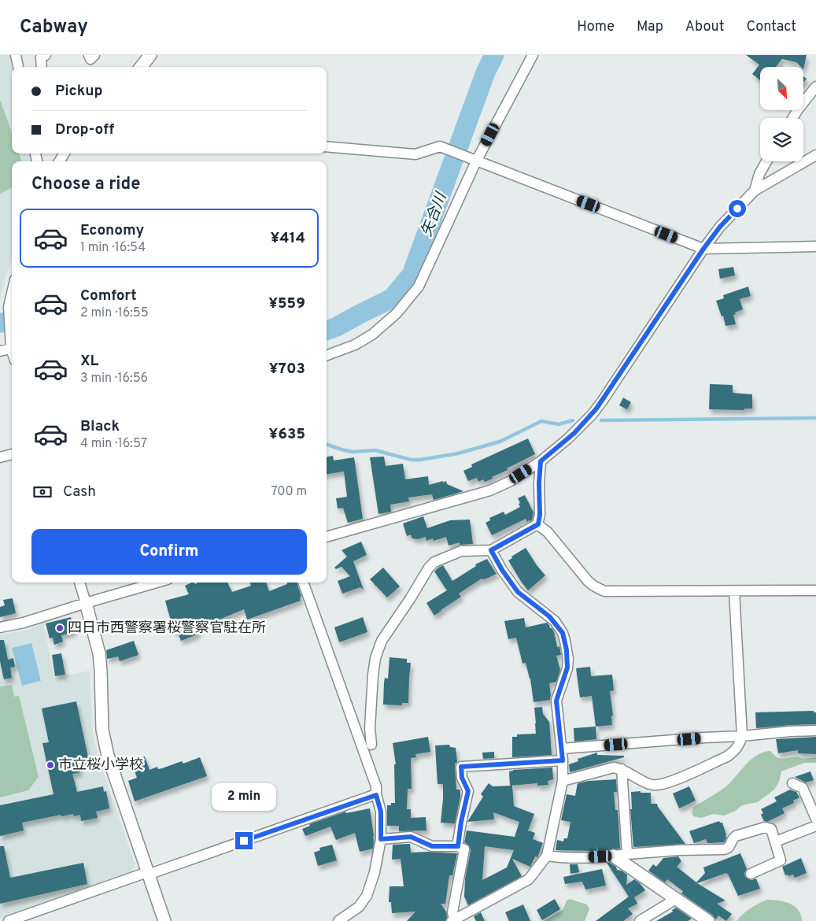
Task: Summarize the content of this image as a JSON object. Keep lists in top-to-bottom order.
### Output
{
  "water": ["矢合川"],
  "places": ["四日市西警察署桜警察官駐在所", "市立桜小学校"],
  "north": "bottom right",
  "page": {
    "header": "Cabway",
    "nav": [
      "Home",
      "Map",
      "About",
      "Contact"
    ],
    "banner": ["Pickup", "Drop-off"],
    "heading": "Choose a ride",
    "list": [
      {
        "name": "Economy",
        "note": "1 min · 16:54",
        "value": "¥414"
      },
      {
        "name": "Comfort",
        "note": "2 min · 16:55",
        "value": "¥559"
      },
      {
        "name": "XL",
        "note": "3 min · 16:56",
        "value": "¥703"
      },
      {
        "name": "Black",
        "note": "4 min · 16:57",
        "value": "¥635"
      }
    ],
    "pay": ["Cash", "700 m"],
    "buttons": "Confirm",
    "bubble": "2 min"
  }
}
